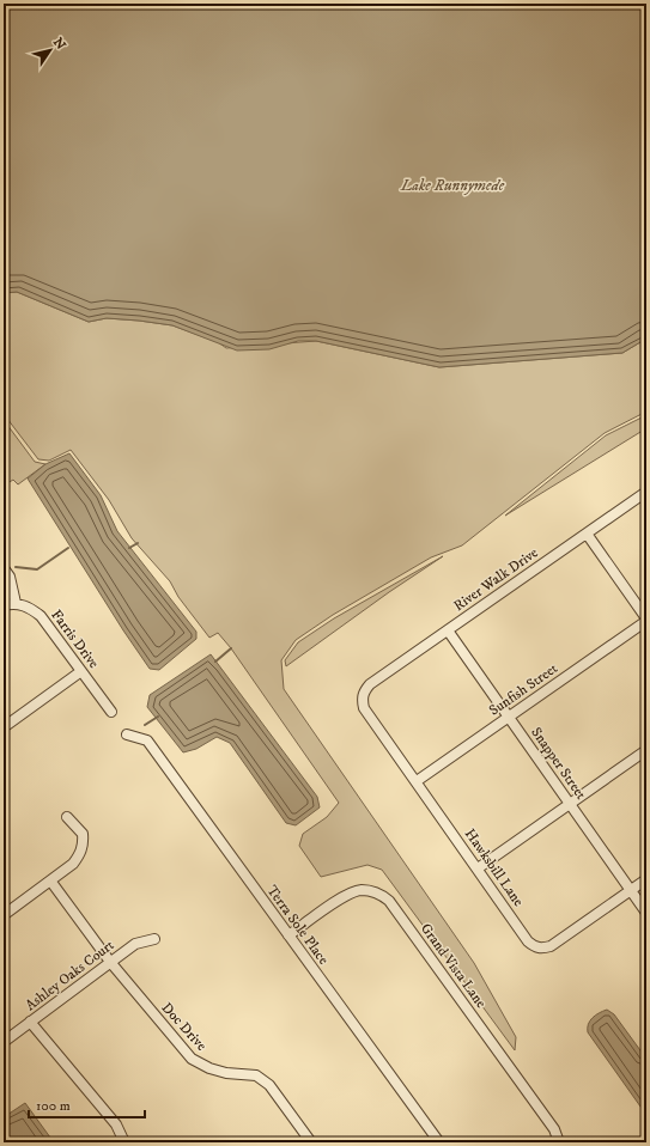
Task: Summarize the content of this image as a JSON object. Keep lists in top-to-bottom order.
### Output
{
  "streets": {
    "street": [
      "River Walk Drive",
      "Farris Drive",
      "Sunfish Street",
      "Snapper Street",
      "Hawksbill Lane",
      "Terra Sole Place",
      "Grand Vista Lane",
      "Ashley Oaks Court",
      "Doc Drive"
    ]
  },
  "crossings": [
    ["River Walk Drive", "Snapper Street"],
    ["River Walk Drive", "Hawksbill Lane"],
    ["Sunfish Street", "Snapper Street"],
    ["Sunfish Street", "Hawksbill Lane"],
    ["Snapper Street", "Hawksbill Lane"],
    ["Terra Sole Place", "Grand Vista Lane"],
    ["Ashley Oaks Court", "Doc Drive"]
  ],
  "water": ["Lake Runnymede"],
  "scale_bar": "100 m",
  "north": "top right"
}
